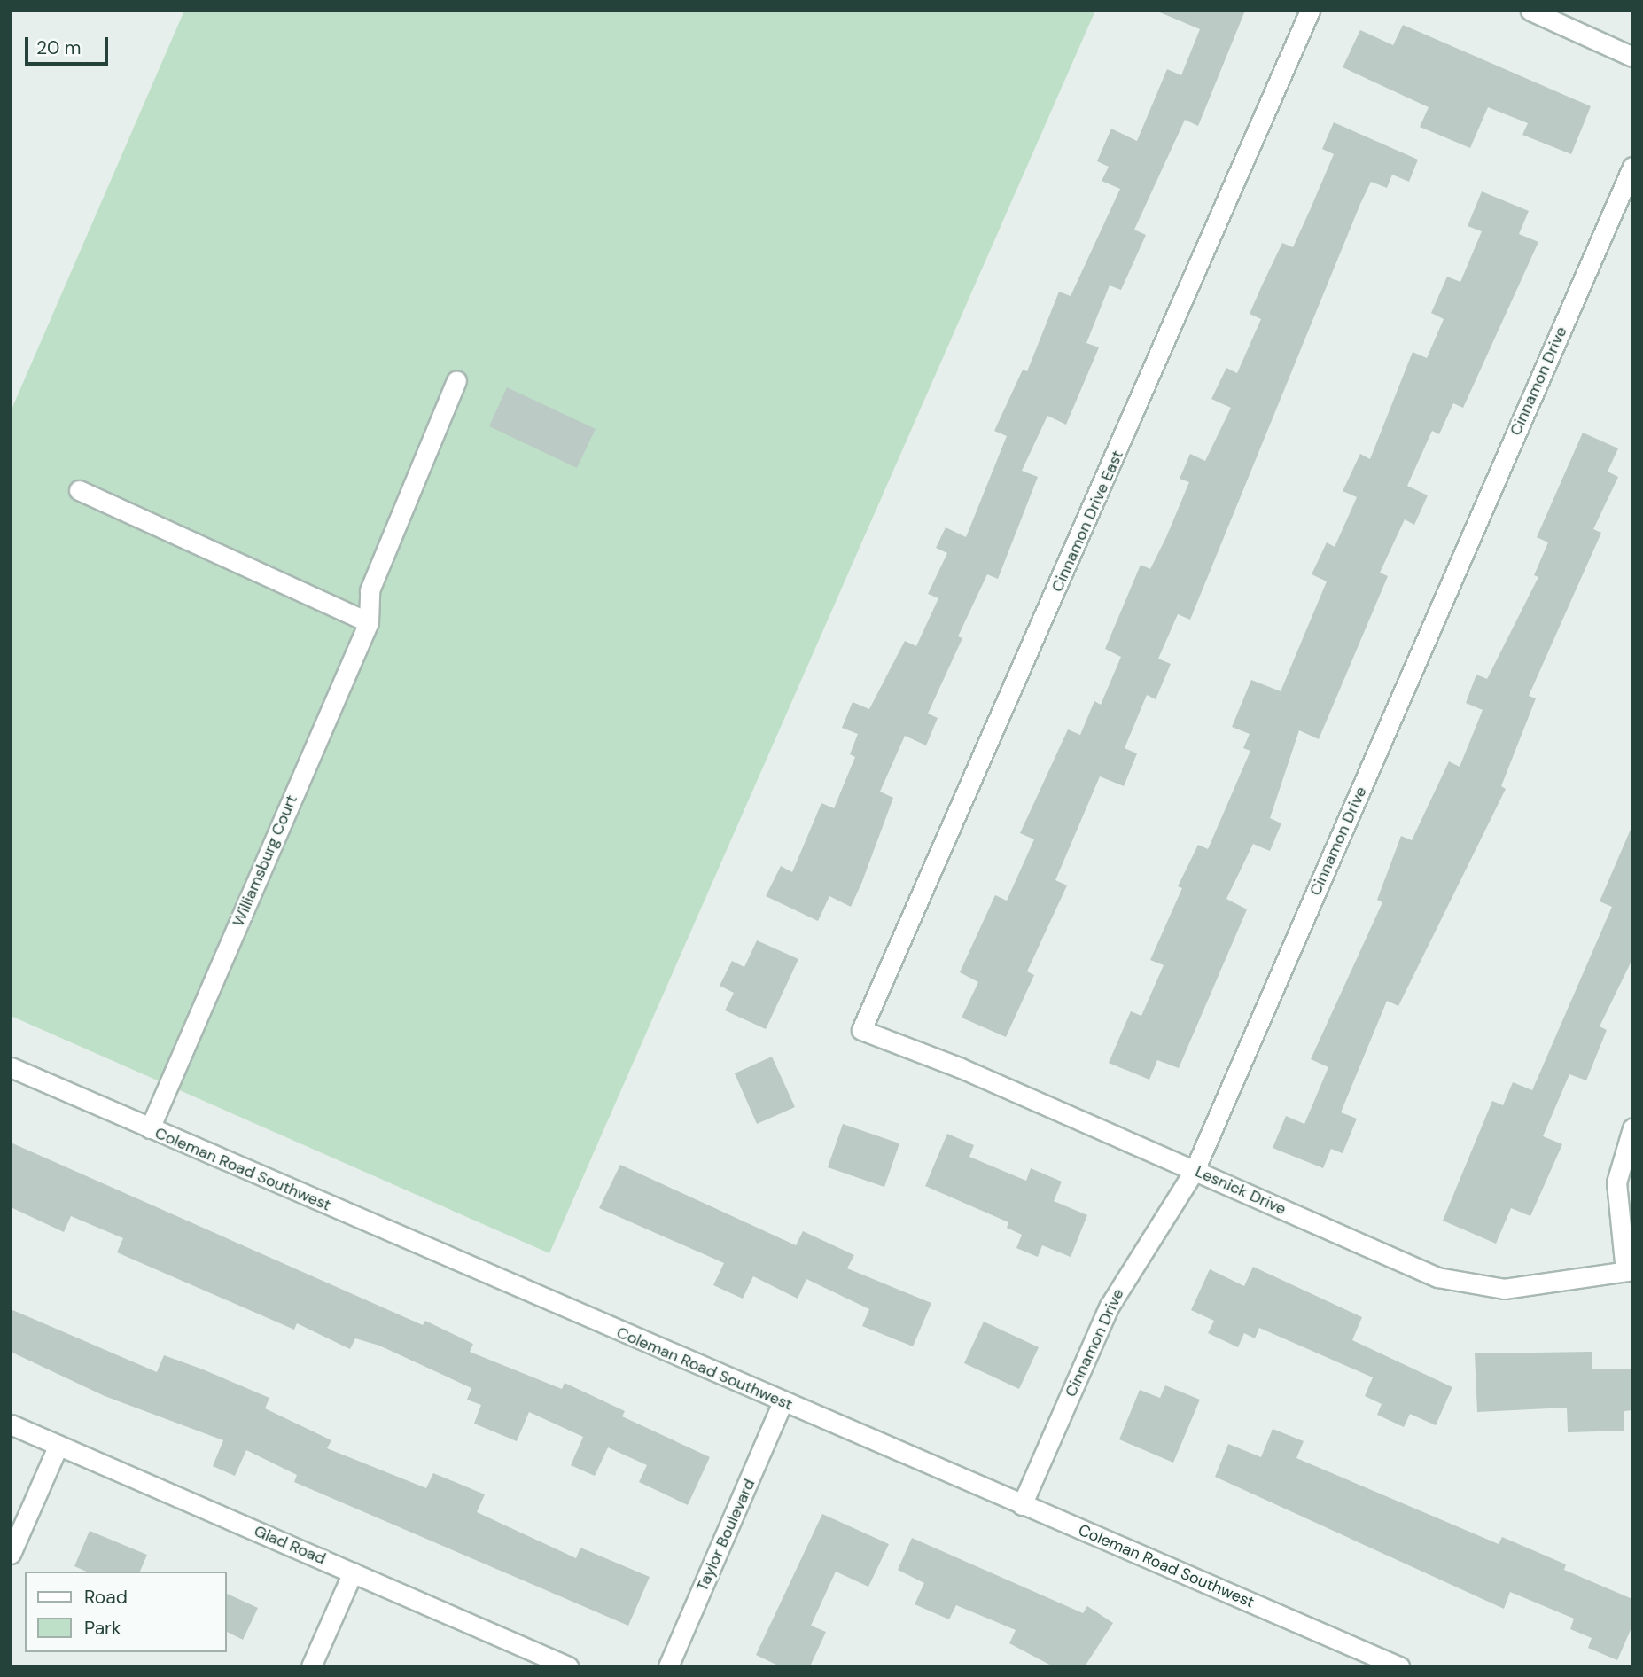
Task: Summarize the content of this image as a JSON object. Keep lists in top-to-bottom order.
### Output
{
  "streets": {
    "street": [
      "Cinnamon Drive",
      "Cinnamon Drive East",
      "Williamsburg Court",
      "Coleman Road Southwest",
      "Lesnick Drive",
      "Taylor Boulevard",
      "Glad Road"
    ]
  },
  "crossings": [
    ["Cinnamon Drive", "Coleman Road Southwest"],
    ["Cinnamon Drive", "Lesnick Drive"],
    ["Cinnamon Drive East", "Lesnick Drive"],
    ["Williamsburg Court", "Coleman Road Southwest"],
    ["Coleman Road Southwest", "Taylor Boulevard"]
  ],
  "legend": ["Road", "Park"],
  "scale_bar": "20 m"
}
